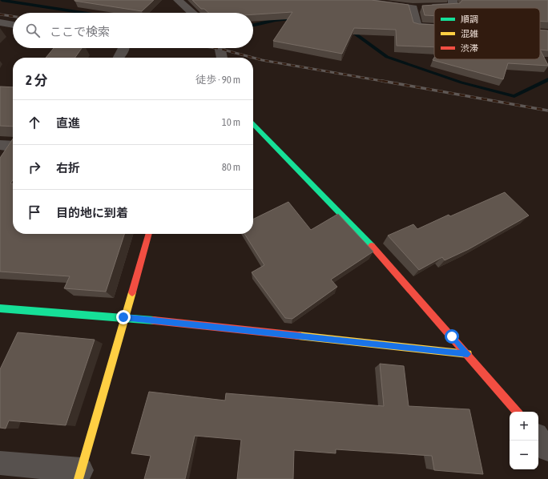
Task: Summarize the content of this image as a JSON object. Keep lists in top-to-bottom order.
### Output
{
  "legend": ["順調", "混雑", "渋滞"],
  "page": {
    "search": "ここで検索",
    "heading": ["2 分", "徒歩 · 90 m"],
    "list": [
      ["直進", "10 m"],
      ["右折", "80 m"],
      "目的地に到着"
    ],
    "map_buttons": ["+", "−"]
  }
}
